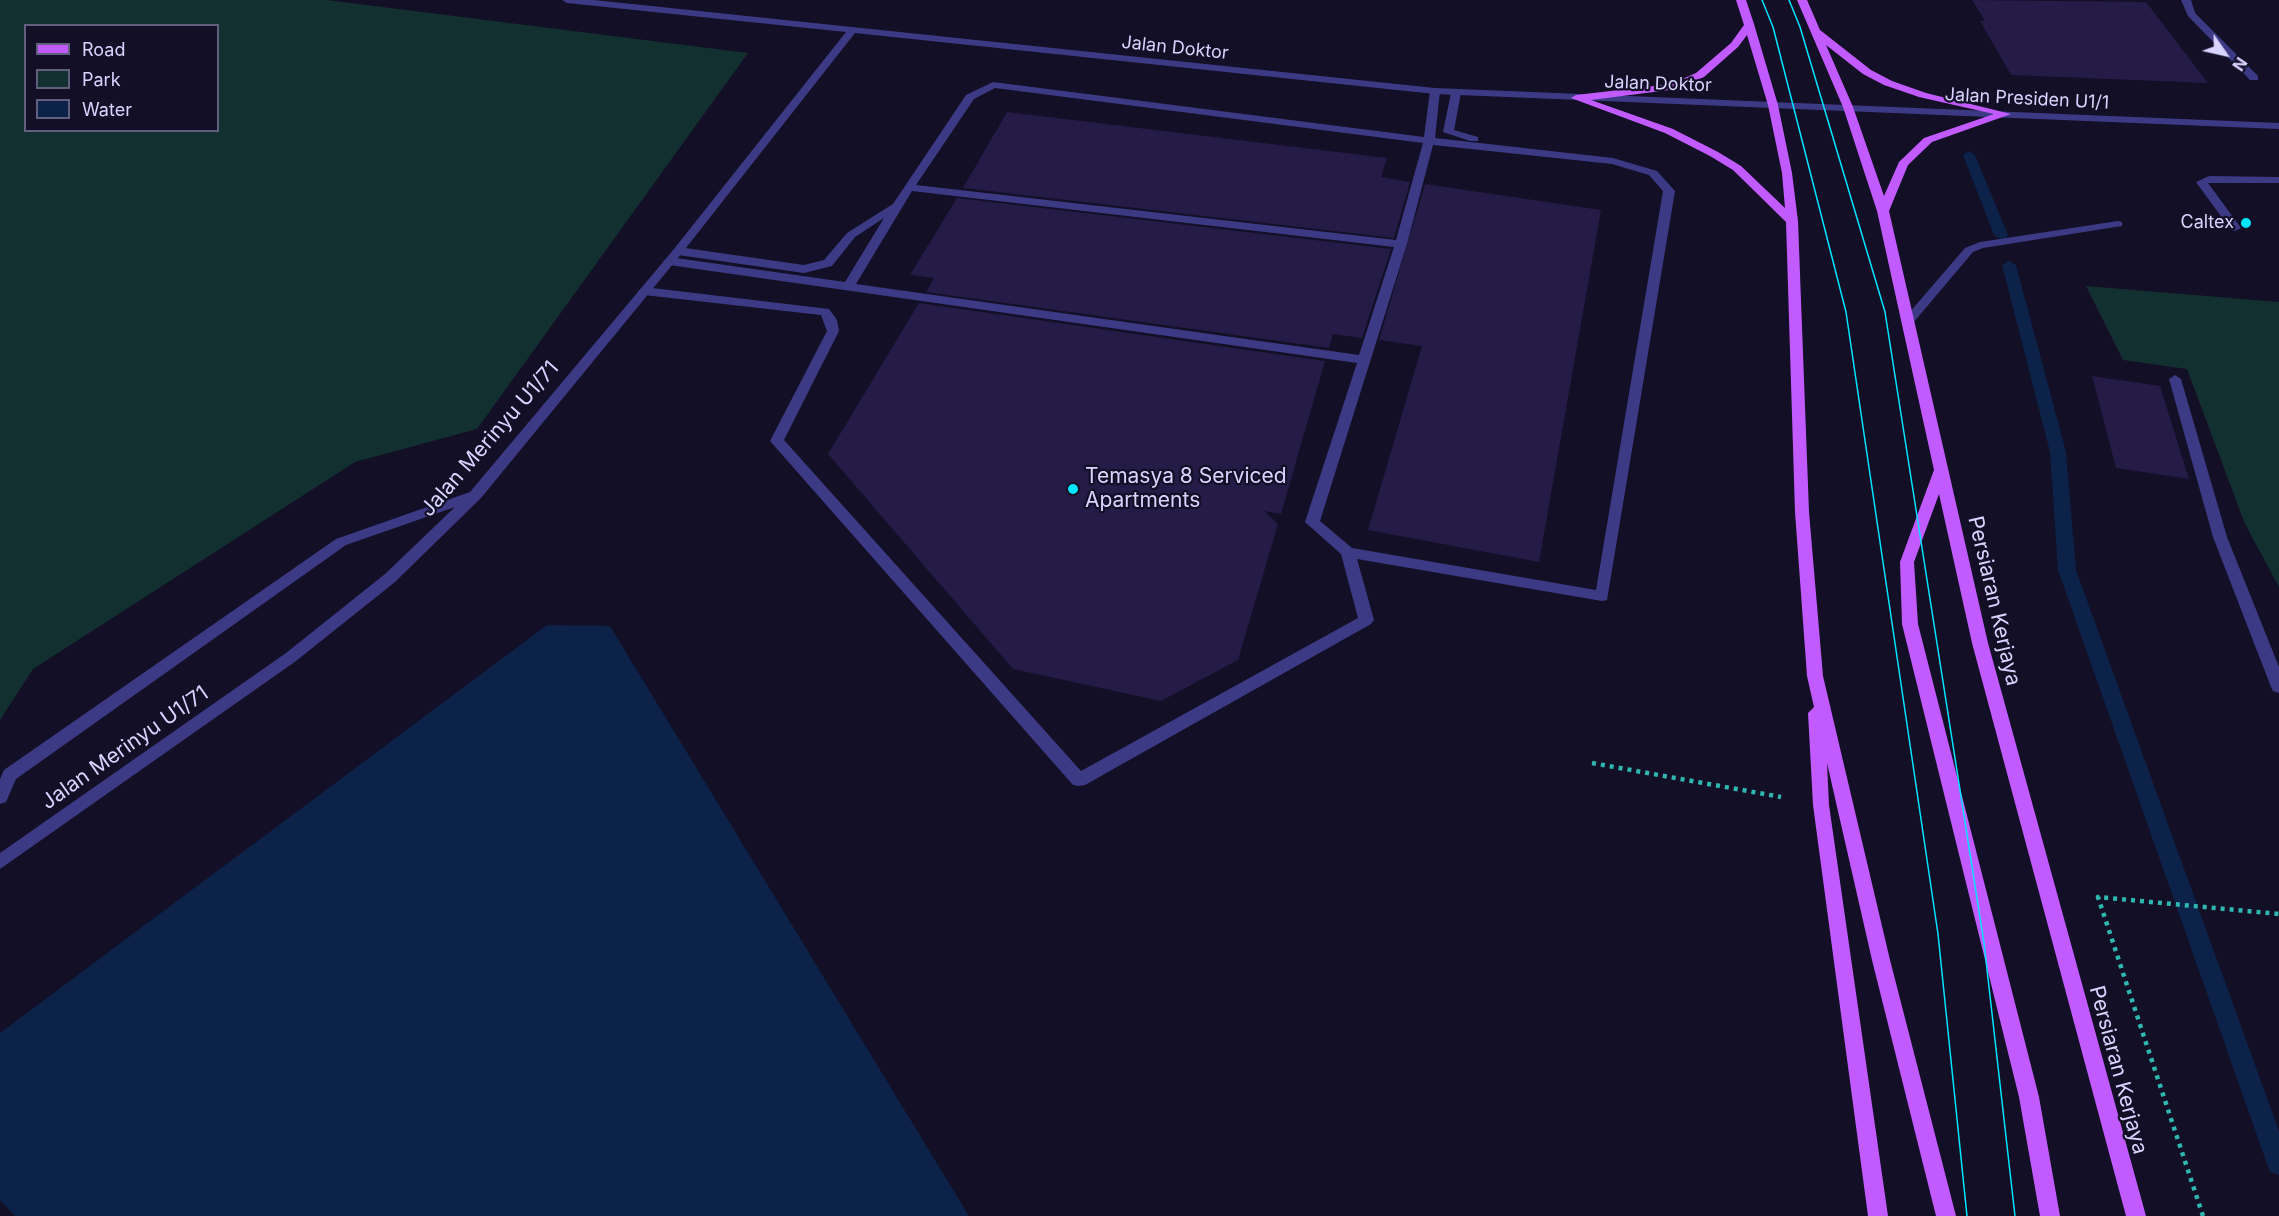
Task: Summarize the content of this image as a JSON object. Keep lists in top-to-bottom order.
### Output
{
  "streets": {
    "main road": ["Persiaran Kerjaya"],
    "street": ["Jalan Doktor", "Jalan Presiden U1/1", "Jalan Merinyu U1/71"]
  },
  "crossings": [
    ["Jalan Doktor", "Jalan Presiden U1/1"],
    ["Jalan Doktor", "Jalan Merinyu U1/71"],
    ["Jalan Presiden U1/1", "Persiaran Kerjaya"]
  ],
  "places": ["Caltex", "Temasya 8 Serviced Apartments"],
  "legend": ["Road", "Park", "Water"],
  "north": "bottom right"
}
